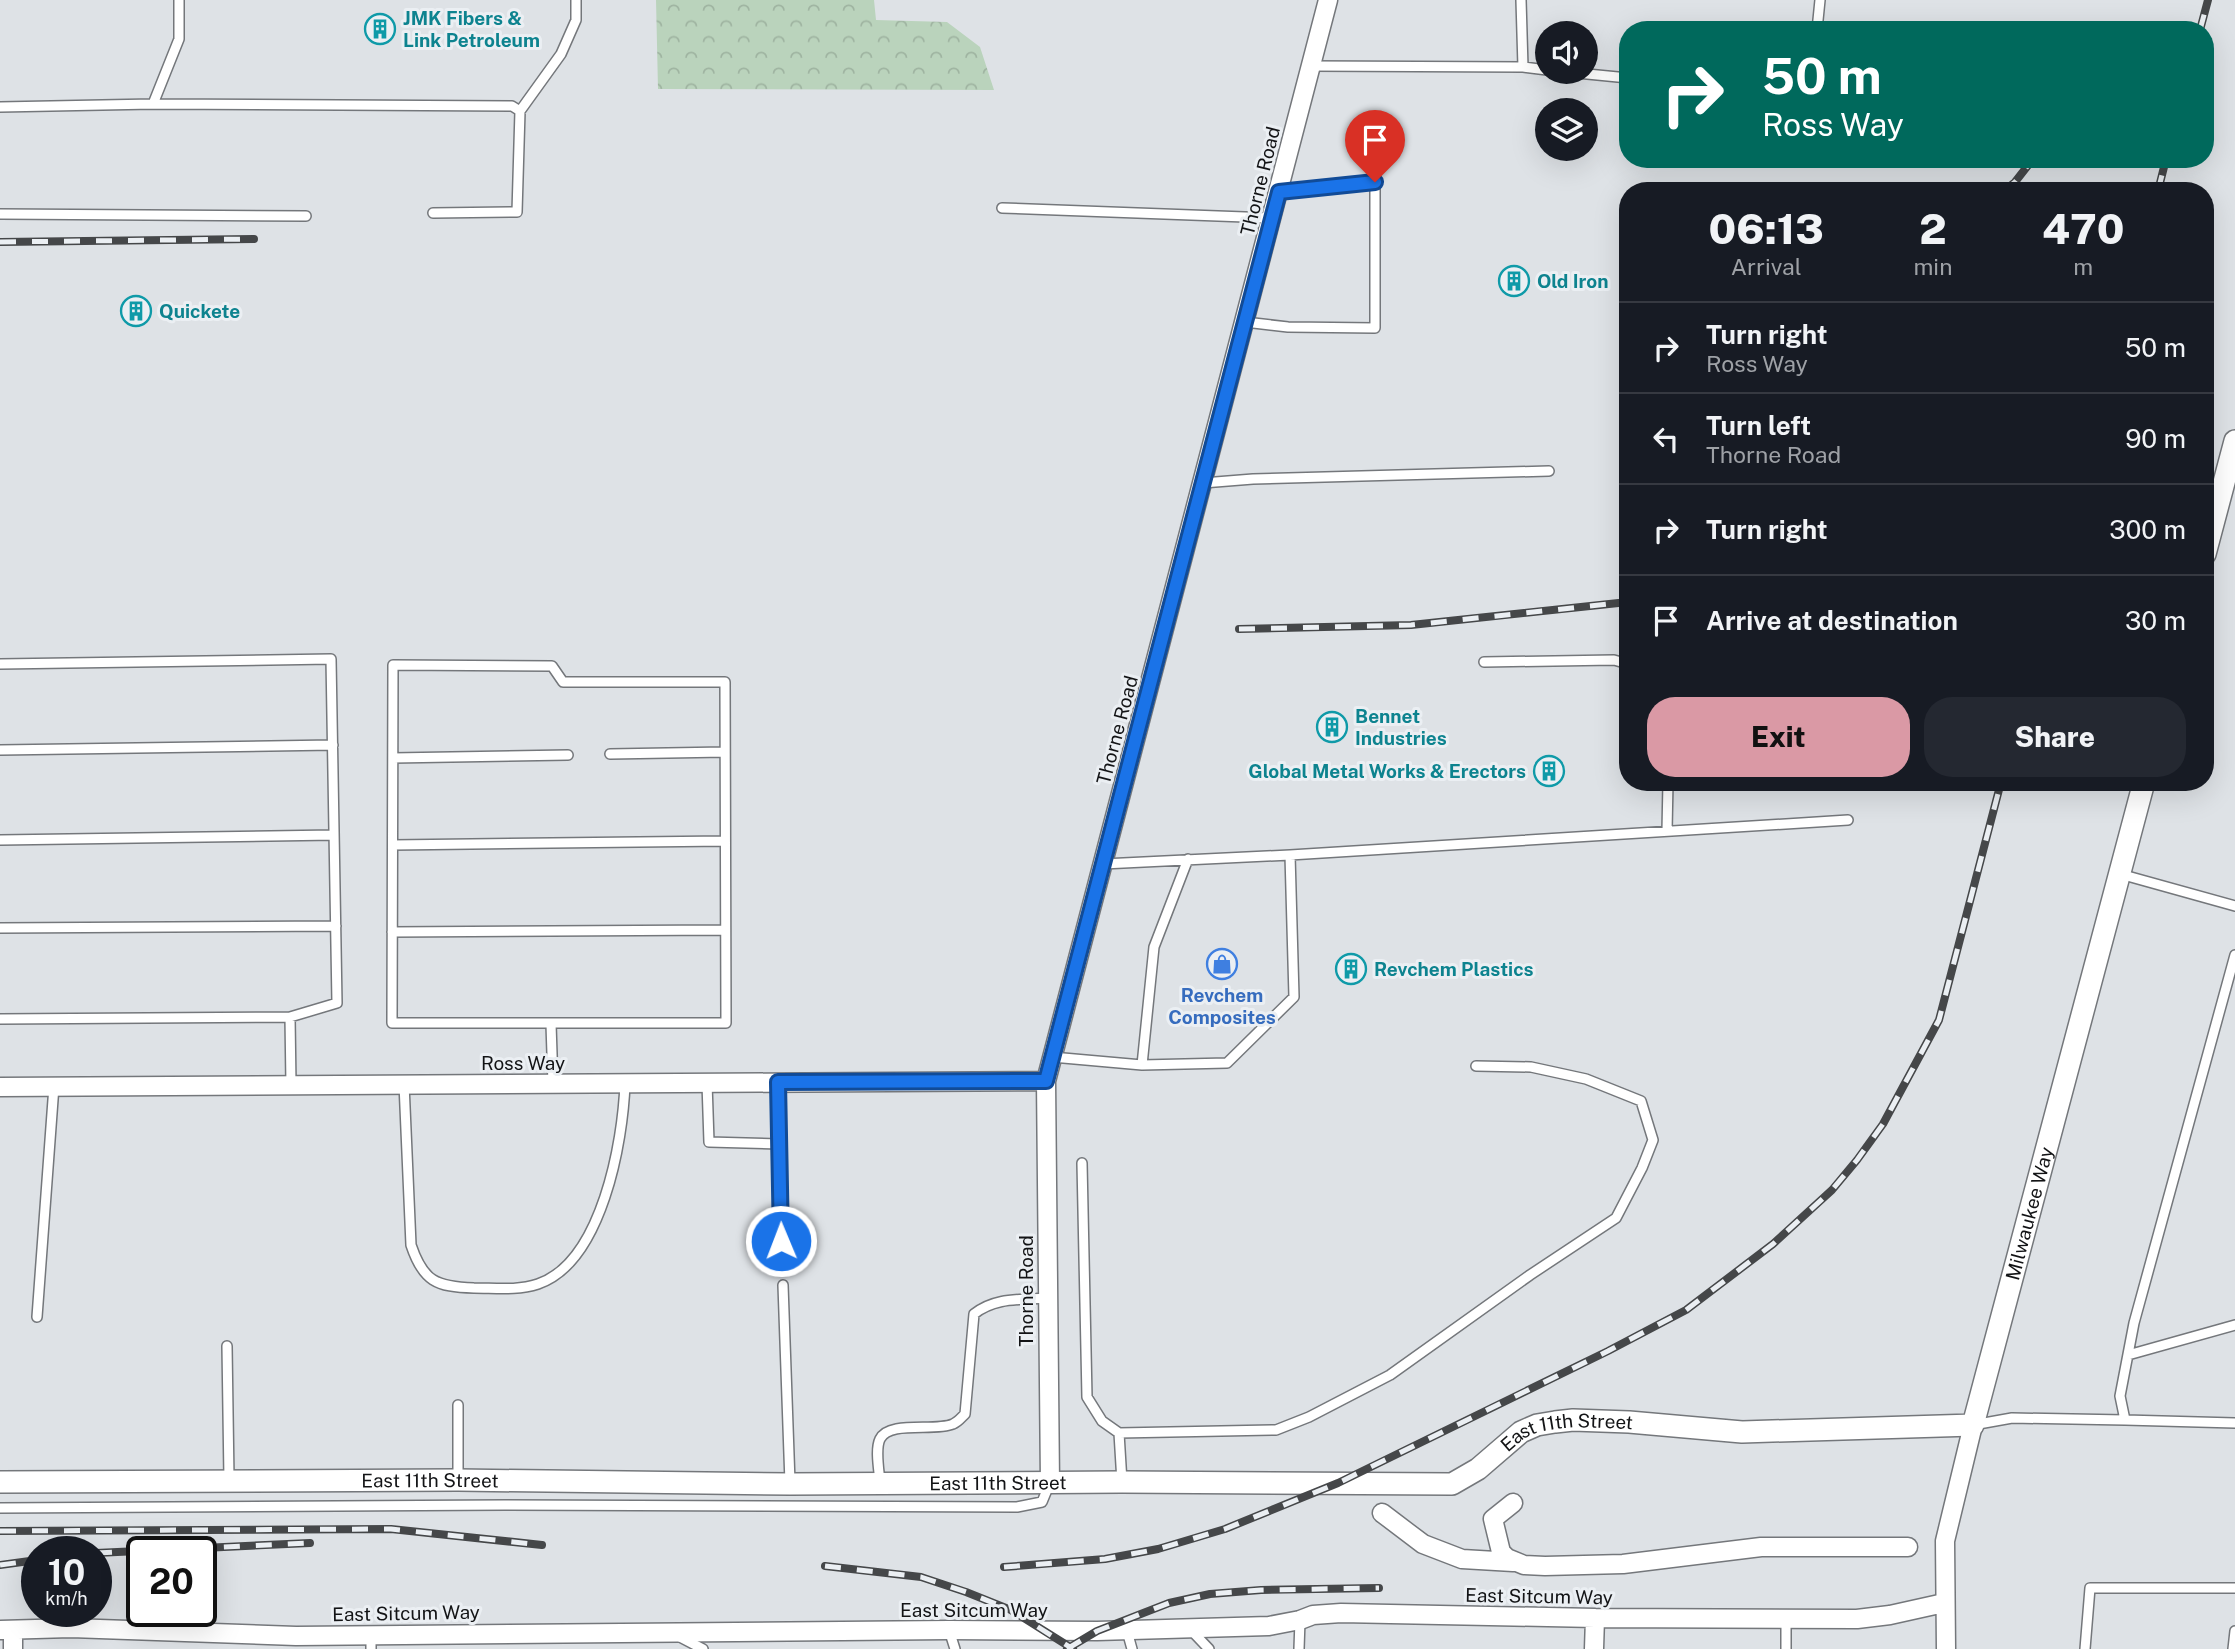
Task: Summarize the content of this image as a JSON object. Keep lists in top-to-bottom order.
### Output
{
  "streets": {
    "street": [
      "Thorne Road",
      "Ross Way",
      "Milwaukee Way",
      "East 11th Street",
      "East Sitcum Way"
    ]
  },
  "crossings": [
    ["Thorne Road", "Ross Way"],
    ["Thorne Road", "East 11th Street"],
    ["Milwaukee Way", "East 11th Street"],
    ["Milwaukee Way", "East Sitcum Way"]
  ],
  "places": {
    "building": [
      "JMK Fibers & Link Petroleum",
      "Old Iron",
      "Quickete",
      "Bennet Industries",
      "Global Metal Works & Erectors",
      "Revchem Plastics"
    ],
    "shop": ["Revchem Composites"]
  },
  "page": {
    "turn": ["50 m", "Ross Way"],
    "eta": [
      "06:13",
      "Arrival",
      "2",
      "min",
      "470",
      "m"
    ],
    "list": [
      {
        "name": "Turn right",
        "note": "Ross Way",
        "value": "50 m"
      },
      {
        "name": "Turn left",
        "note": "Thorne Road",
        "value": "90 m"
      },
      {
        "name": "Turn right",
        "value": "300 m"
      },
      {
        "name": "Arrive at destination",
        "value": "30 m"
      }
    ],
    "buttons": ["Exit", "Share"],
    "speed": "10 km/h",
    "limit": "20"
  }
}
